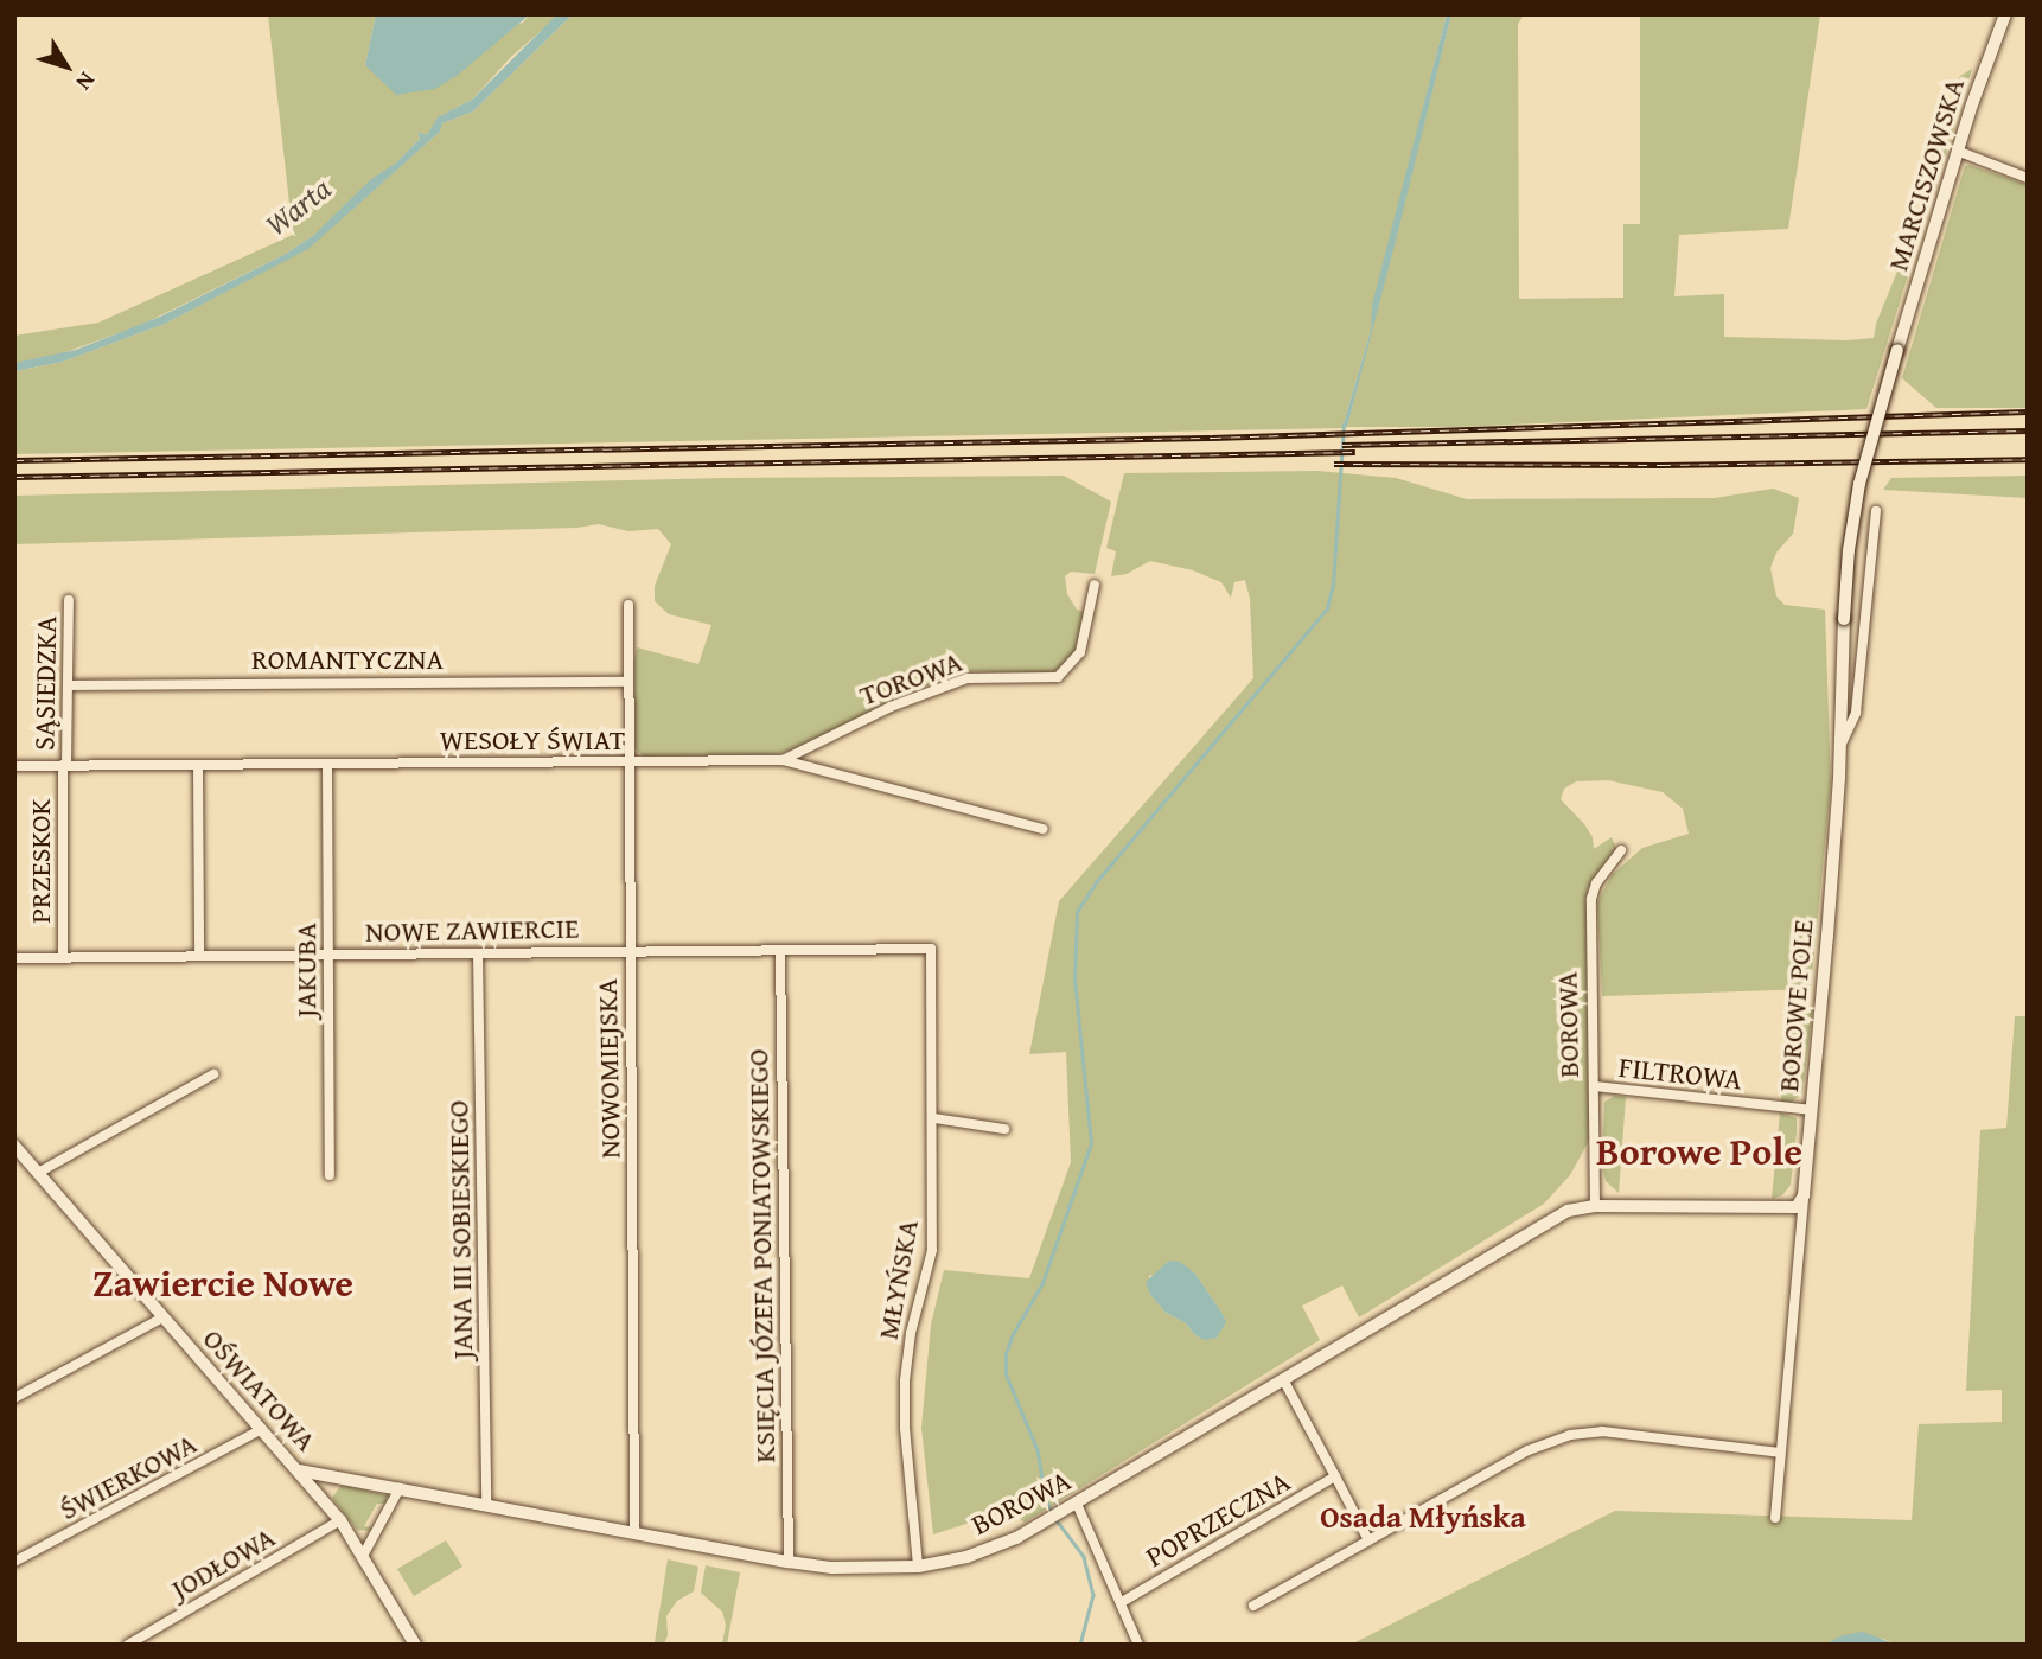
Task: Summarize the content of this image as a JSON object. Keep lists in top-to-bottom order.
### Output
{
  "streets": {
    "street": [
      "MARCISZOWSKA",
      "ROMANTYCZNA",
      "TOROWA",
      "SĄSIEDZKA",
      "WESOŁY ŚWIAT",
      "PRZESKOK",
      "NOWE ZAWIERCIE",
      "JAKUBA",
      "BOROWE POLE",
      "BOROWA",
      "NOWOMIEJSKA",
      "FILTROWA",
      "JANA III SOBIESKIEGO",
      "KSIĘCIA JÓZEFA PONIATOWSKIEGO",
      "MŁYŃSKA",
      "OŚWIATOWA",
      "ŚWIERKOWA",
      "POPRZECZNA",
      "JODŁOWA"
    ]
  },
  "crossings": [
    ["MARCISZOWSKA", "BOROWE POLE"],
    ["ROMANTYCZNA", "SĄSIEDZKA"],
    ["ROMANTYCZNA", "NOWOMIEJSKA"],
    ["TOROWA", "WESOŁY ŚWIAT"],
    ["SĄSIEDZKA", "WESOŁY ŚWIAT"],
    ["SĄSIEDZKA", "PRZESKOK"],
    ["WESOŁY ŚWIAT", "PRZESKOK"],
    ["WESOŁY ŚWIAT", "JAKUBA"],
    ["WESOŁY ŚWIAT", "NOWOMIEJSKA"],
    ["PRZESKOK", "NOWE ZAWIERCIE"],
    ["NOWE ZAWIERCIE", "JAKUBA"],
    ["NOWE ZAWIERCIE", "NOWOMIEJSKA"],
    ["NOWE ZAWIERCIE", "JANA III SOBIESKIEGO"],
    ["NOWE ZAWIERCIE", "KSIĘCIA JÓZEFA PONIATOWSKIEGO"],
    ["NOWE ZAWIERCIE", "MŁYŃSKA"],
    ["BOROWE POLE", "BOROWA"],
    ["BOROWE POLE", "FILTROWA"],
    ["BOROWA", "NOWOMIEJSKA"],
    ["BOROWA", "FILTROWA"],
    ["BOROWA", "JANA III SOBIESKIEGO"],
    ["BOROWA", "KSIĘCIA JÓZEFA PONIATOWSKIEGO"],
    ["BOROWA", "MŁYŃSKA"],
    ["BOROWA", "OŚWIATOWA"],
    ["BOROWA", "POPRZECZNA"],
    ["OŚWIATOWA", "ŚWIERKOWA"],
    ["OŚWIATOWA", "JODŁOWA"]
  ],
  "districts": ["Borowe Pole", "Zawiercie Nowe", "Osada Młyńska"],
  "water": ["Warta"],
  "north": "bottom right"
}
